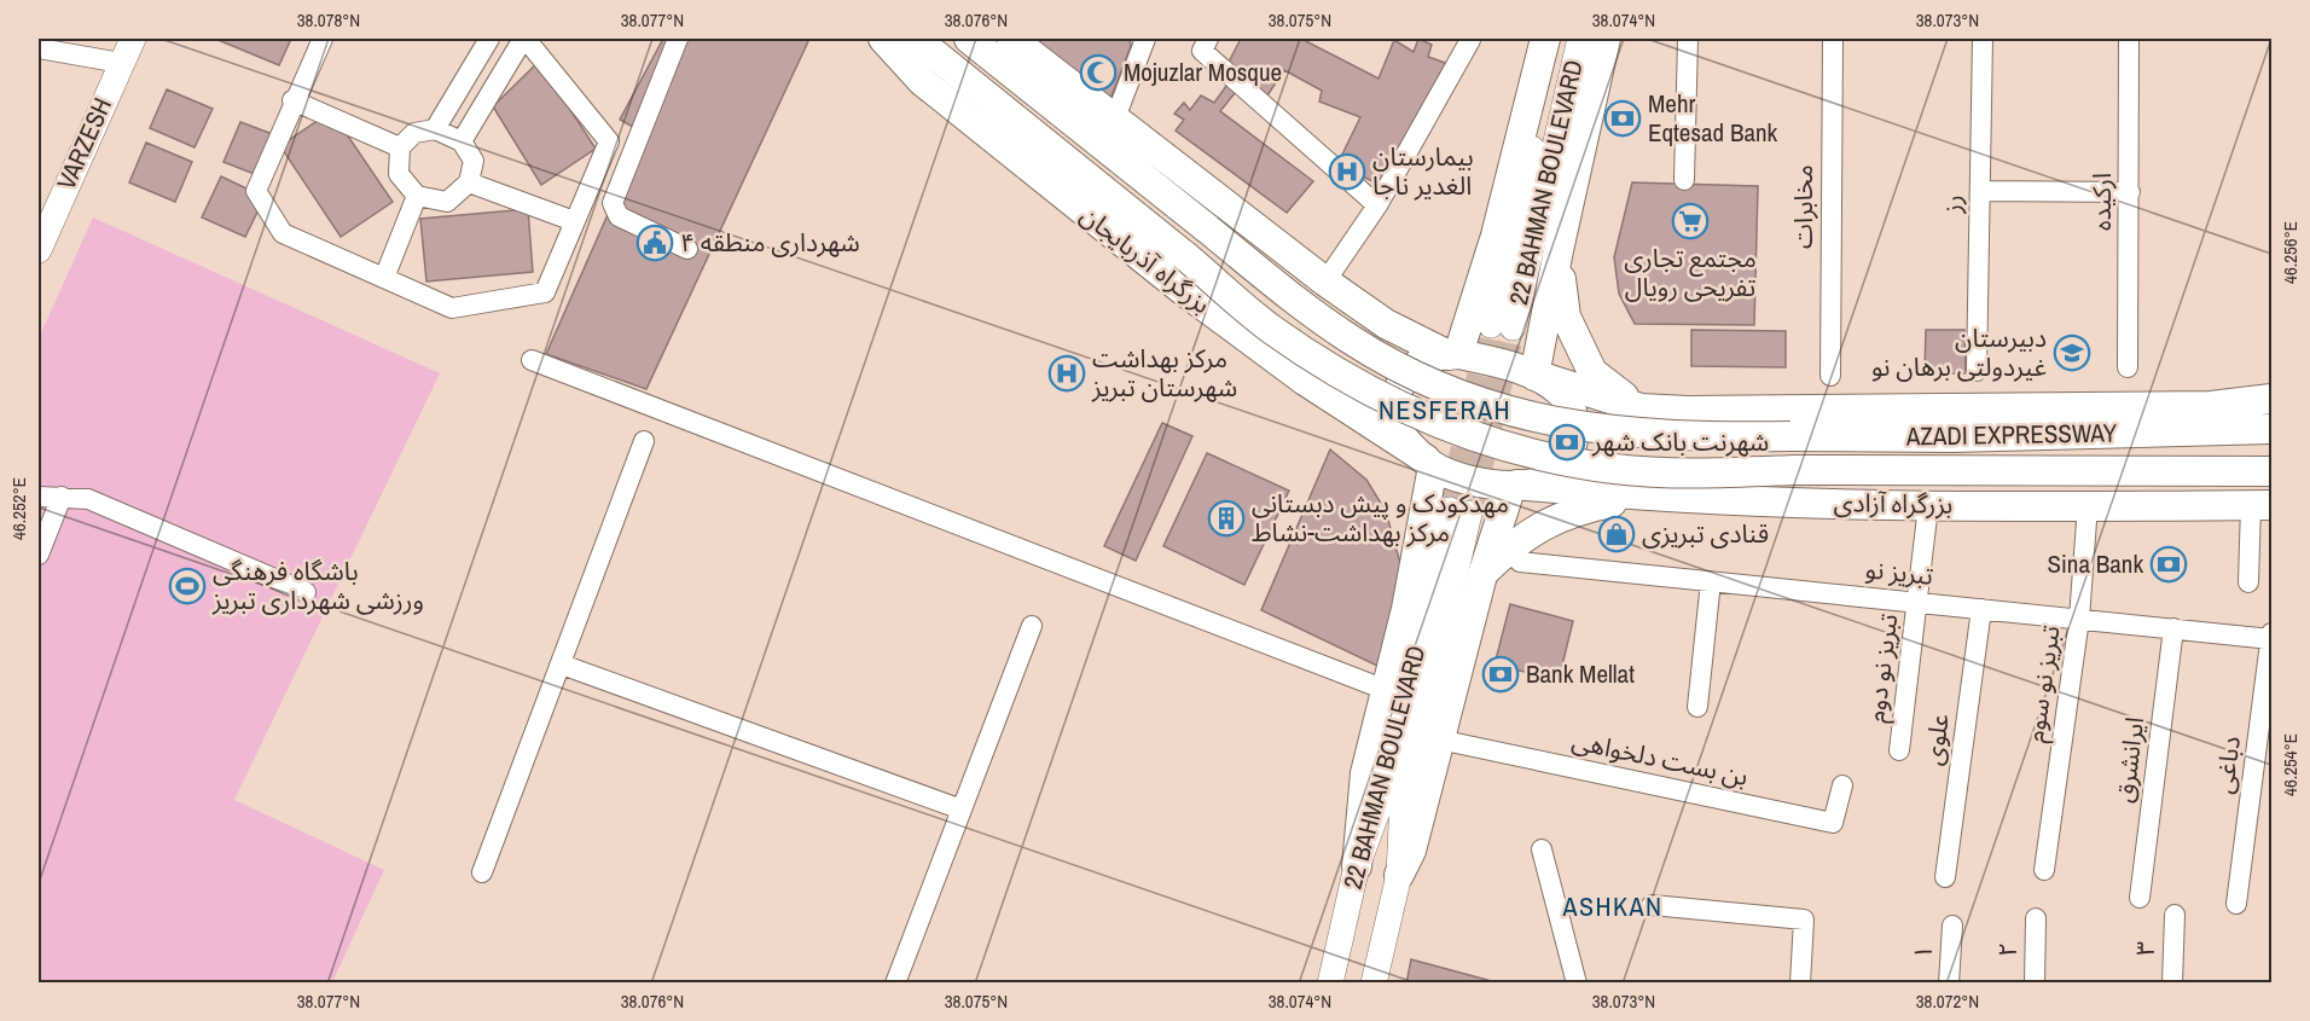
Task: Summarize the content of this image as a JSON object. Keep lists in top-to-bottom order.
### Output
{
  "streets": {
    "highway": ["بزرگراه آذربایجان", "AZADI EXPRESSWAY", "بزرگراه آزادی"],
    "main road": ["VARZESH", "22 BAHMAN BOULEVARD"],
    "street": [
      "ارکیده",
      "رز",
      "مخابرات",
      "تبریز نو",
      "تبریز نو دوم",
      "تبریز نو سوم",
      "علوی",
      "بن بست دلخواهی",
      "ایرانشرق",
      "دباغی",
      "۳",
      "۲",
      "۱"
    ]
  },
  "crossings": [
    ["بزرگراه آذربایجان", "بزرگراه آزادی"],
    ["بزرگراه آزادی", "تبریز نو دوم"],
    ["بزرگراه آزادی", "تبریز نو سوم"],
    ["تبریز نو", "تبریز نو دوم"],
    ["تبریز نو", "تبریز نو سوم"],
    ["تبریز نو", "علوی"],
    ["تبریز نو", "ایرانشرق"],
    ["تبریز نو", "دباغی"]
  ],
  "districts": ["NESFERAH", "ASHKAN"],
  "places": {
    "mosque": ["Mojuzlar Mosque"],
    "bank": [
      "Mehr Eqtesad Bank",
      "شهرنت بانک شهر",
      "Sina Bank",
      "Bank Mellat"
    ],
    "hospital": ["بیمارستان الغدیر ناجا", "مرکز بهداشت شهرستان تبریز"],
    "supermarket": ["مجتمع تجاری تفریحی رویال"],
    "public building": ["شهرداری منطقه ۴"],
    "school or university": ["دبیرستان غیردولتی برهان نو"],
    "building": ["مهدکودک و پیش دبستانی مرکز بهداشت-نشاط"],
    "shop": ["قنادی تبریزی"],
    "sports": ["باشگاه فرهنگی ورزشی شهرداری تبریز"]
  },
  "coordinates": [
    "38.078°N",
    "38.077°N",
    "38.076°N",
    "38.075°N",
    "38.074°N",
    "38.073°N",
    "46.256°E",
    "46.252°E",
    "46.254°E",
    "38.072°N"
  ]
}
